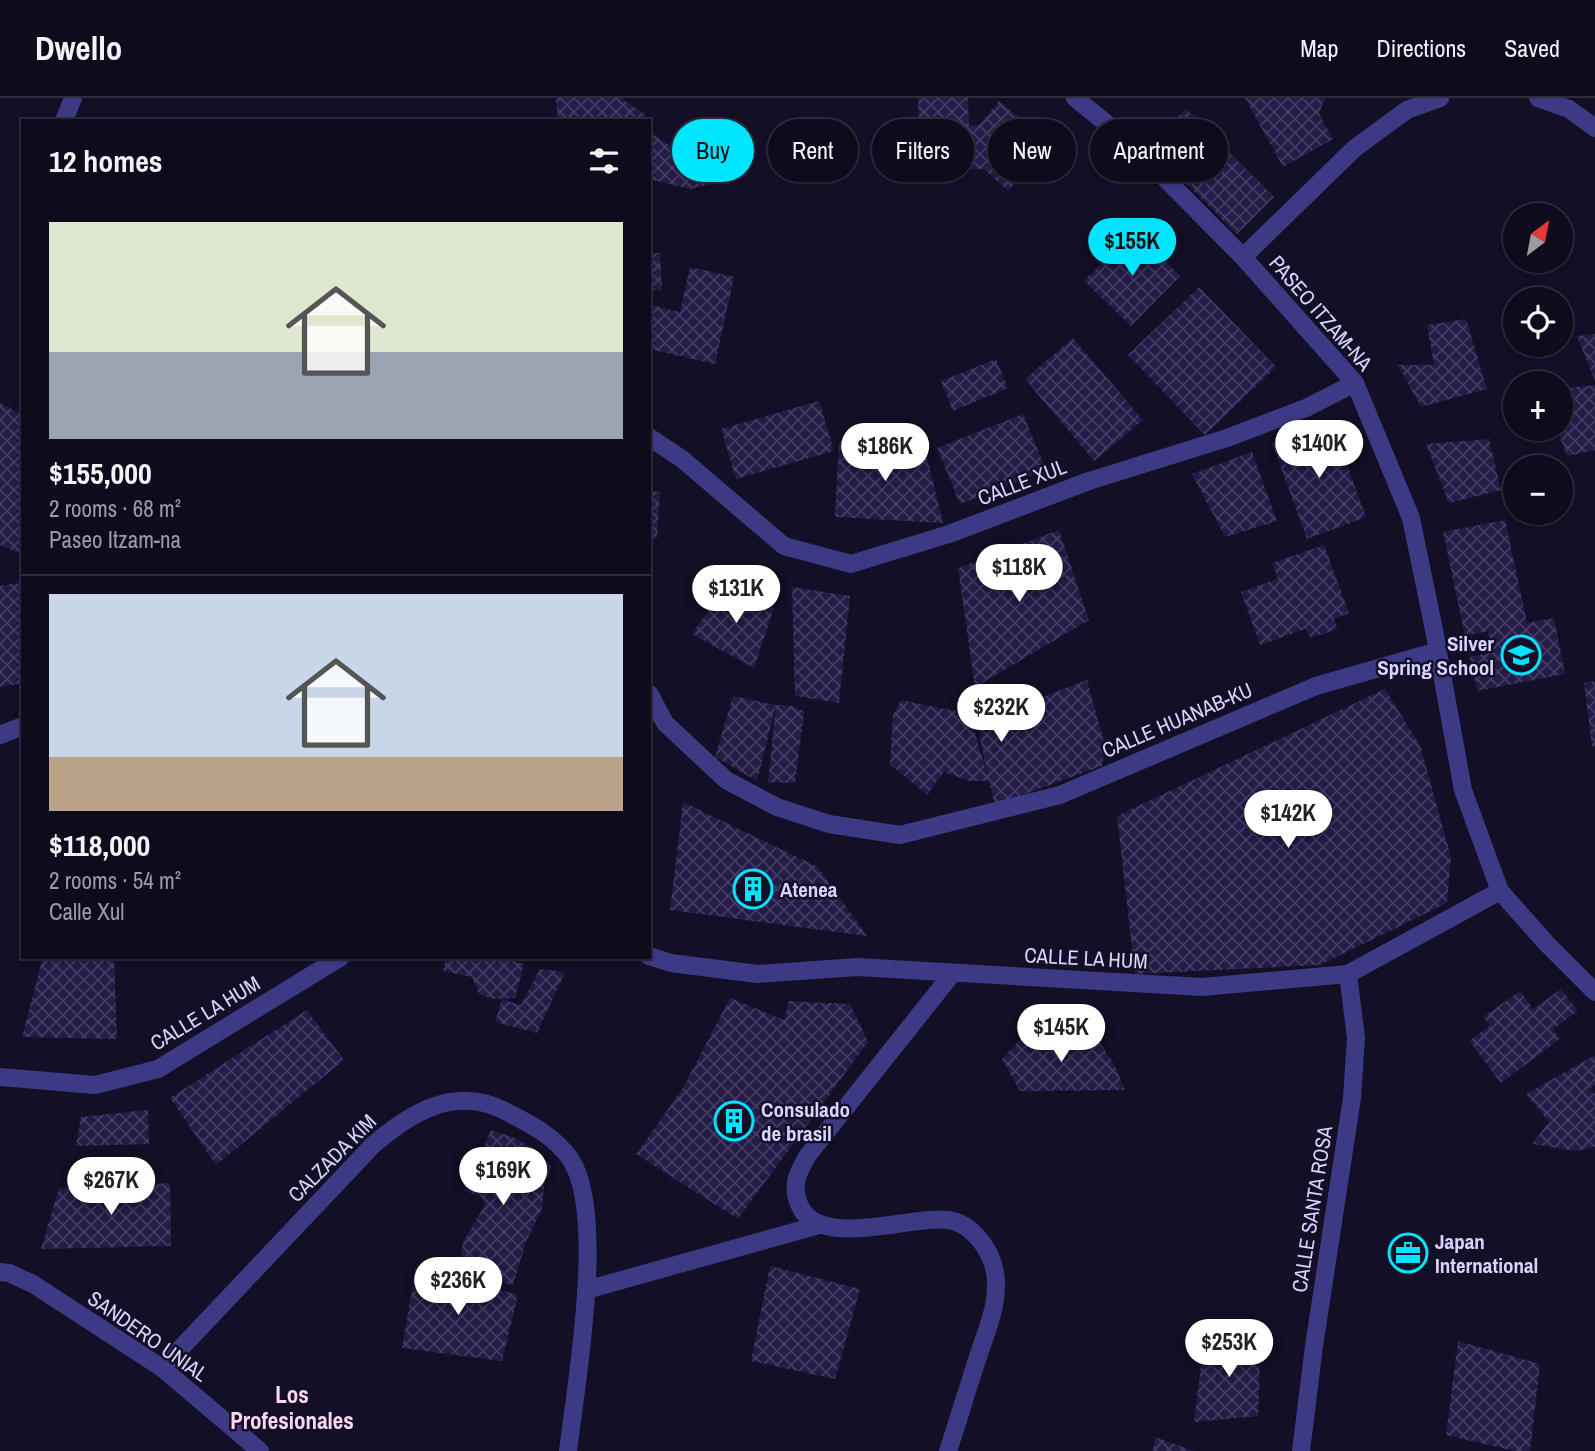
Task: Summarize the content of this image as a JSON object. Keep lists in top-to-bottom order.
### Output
{
  "streets": {
    "street": [
      "PASEO ITZAM-NA",
      "CALLE XUL",
      "CALLE HUANAB-KU",
      "CALLE LA HUM",
      "CALZADA KIM",
      "CALLE SANTA ROSA",
      "SANDERO UNIAL"
    ]
  },
  "crossings": [
    ["PASEO ITZAM-NA", "CALLE XUL"],
    ["PASEO ITZAM-NA", "CALLE HUANAB-KU"],
    ["PASEO ITZAM-NA", "CALLE LA HUM"],
    ["CALLE LA HUM", "CALLE SANTA ROSA"],
    ["CALZADA KIM", "SANDERO UNIAL"]
  ],
  "districts": ["Los Profesionales"],
  "places": {
    "school or university": ["Silver Spring School"],
    "building": ["Atenea", "Consulado de brasil"],
    "office": ["Japan International"]
  },
  "north": "top right",
  "page": {
    "header": "Dwello",
    "nav": ["Map", "Directions", "Saved"],
    "chip": [
      "Buy",
      "Rent",
      "Filters",
      "New",
      "Apartment"
    ],
    "heading": "12 homes",
    "map_buttons": ["+", "−"],
    "list": [
      {
        "name": "$155,000",
        "note": "2 rooms · 68 m² · Paseo Itzam-na"
      },
      {
        "name": "$118,000",
        "note": "2 rooms · 54 m² · Calle Xul"
      }
    ],
    "price": [
      "$155K",
      "$140K",
      "$186K",
      "$118K",
      "$131K",
      "$232K",
      "$142K",
      "$145K",
      "$169K",
      "$267K",
      "$236K",
      "$253K"
    ]
  }
}
